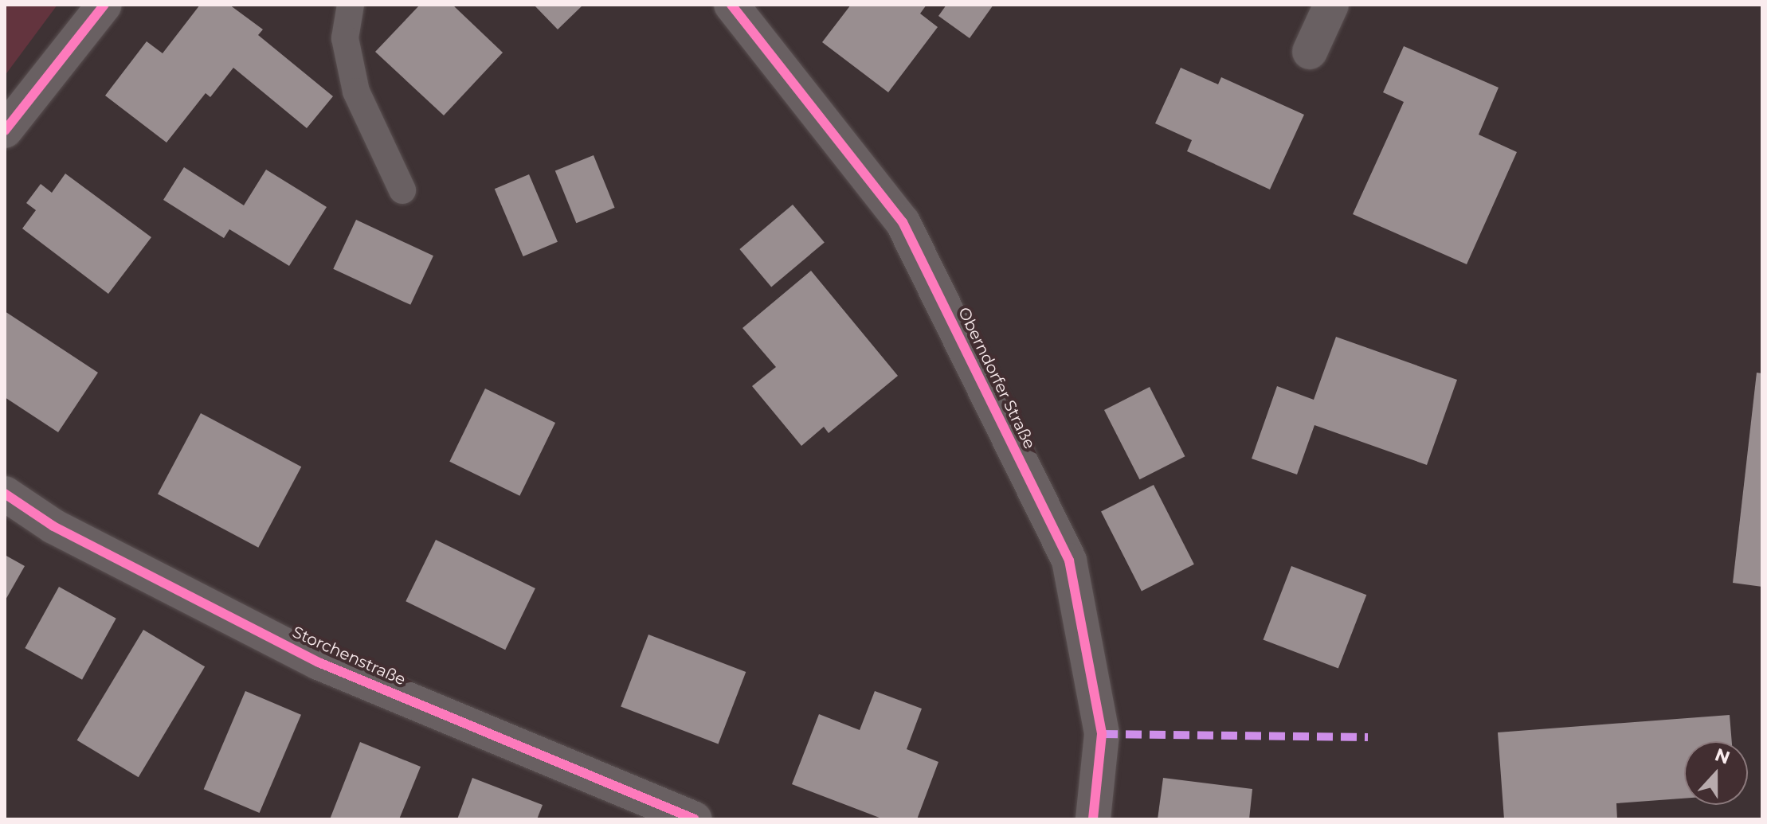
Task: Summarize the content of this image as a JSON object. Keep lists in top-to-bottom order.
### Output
{
  "streets": {
    "street": ["Oberndorfer Straße", "Storchenstraße"]
  },
  "north": "top"
}
